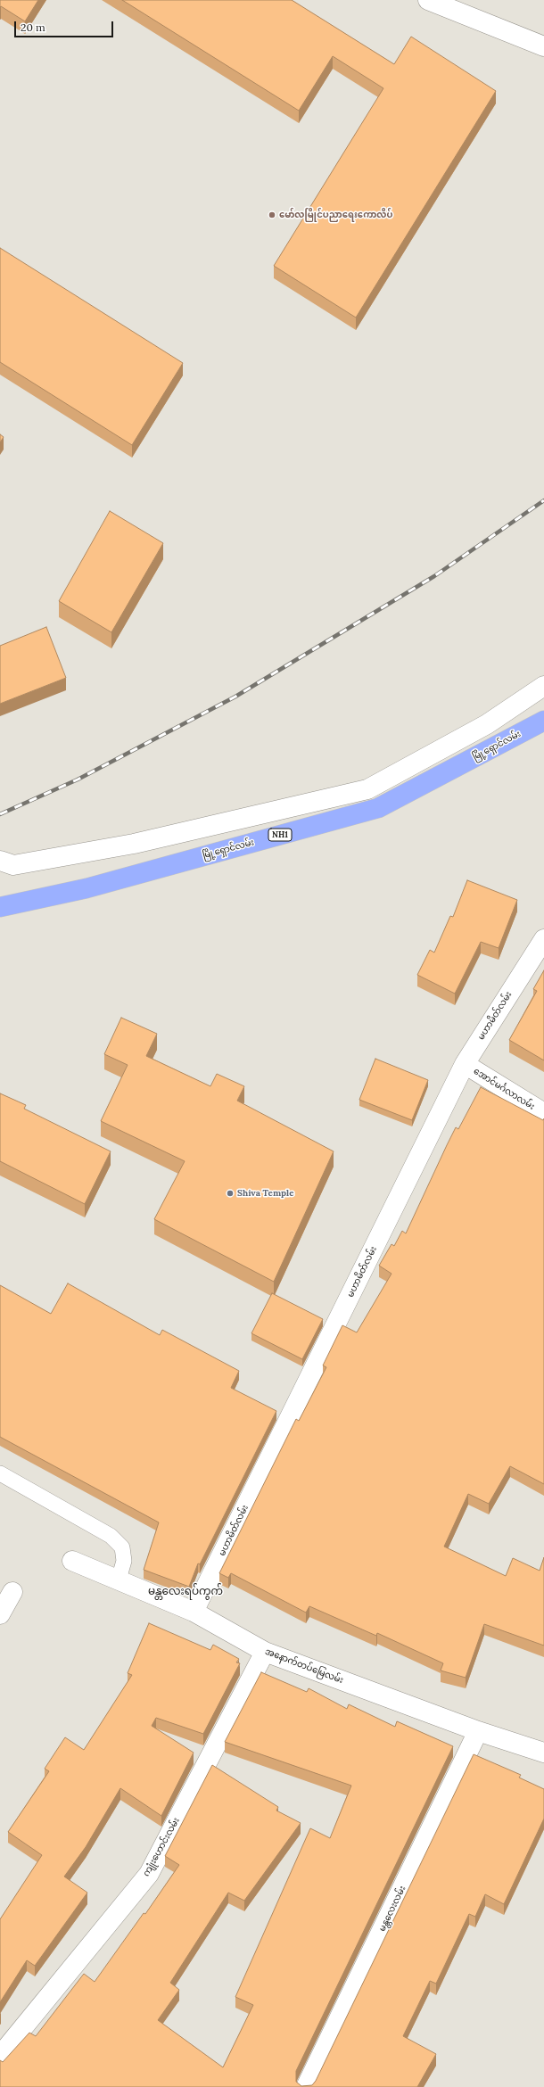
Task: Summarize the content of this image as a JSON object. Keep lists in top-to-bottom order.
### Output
{
  "streets": {
    "highway": ["မြို့ရှောင်လမ်း", "NH1"],
    "street": [
      "မဟာမိတ်လမ်း",
      "အောင်မင်္ဂလာလမ်း",
      "အနောက်တပ်မြေလမ်း",
      "ကျုံးဟောင်းလမ်း",
      "မန္တလေးလမ်း"
    ]
  },
  "crossings": [
    ["မဟာမိတ်လမ်း", "အောင်မင်္ဂလာလမ်း"],
    ["မဟာမိတ်လမ်း", "အနောက်တပ်မြေလမ်း"],
    ["အနောက်တပ်မြေလမ်း", "ကျုံးဟောင်းလမ်း"],
    ["အနောက်တပ်မြေလမ်း", "မန္တလေးလမ်း"]
  ],
  "districts": ["မန္တလေးရပ်ကွက်"],
  "places": ["မော်လမြိုင်ပညာရေးကောလိပ်", "Shiva Temple"],
  "scale_bar": "20 m"
}
